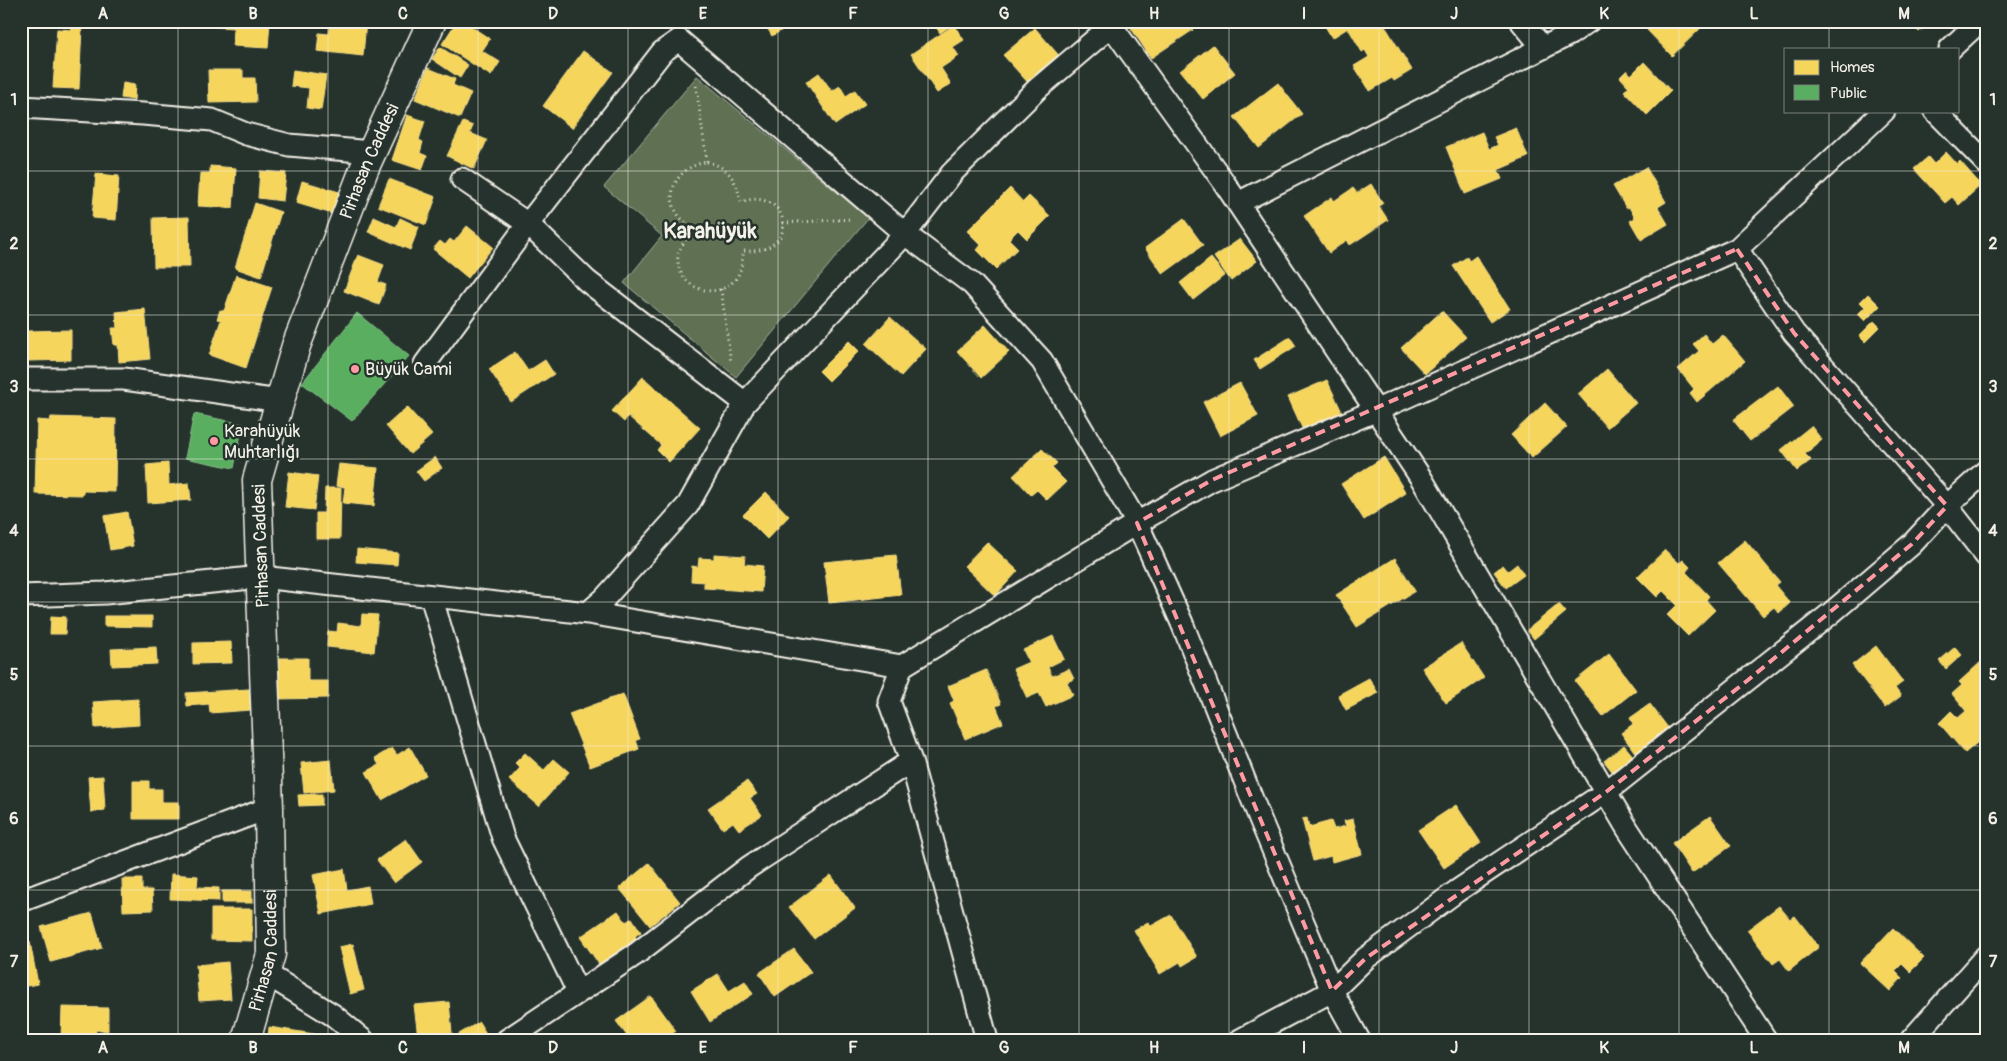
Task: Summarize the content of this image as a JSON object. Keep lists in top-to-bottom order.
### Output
{
  "streets": {
    "street": ["Pirhasan Caddesi"]
  },
  "districts": ["Karahüyük"],
  "places": ["Büyük Cami", "Karahüyük Muhtarlığı"],
  "legend": ["Homes", "Public"],
  "grid": {
    "columns": [
      "A",
      "B",
      "C",
      "D",
      "E",
      "F",
      "G",
      "H",
      "I",
      "J",
      "K",
      "L",
      "M"
    ],
    "rows": [
      "1",
      "2",
      "3",
      "4",
      "5",
      "6",
      "7"
    ]
  }
}
